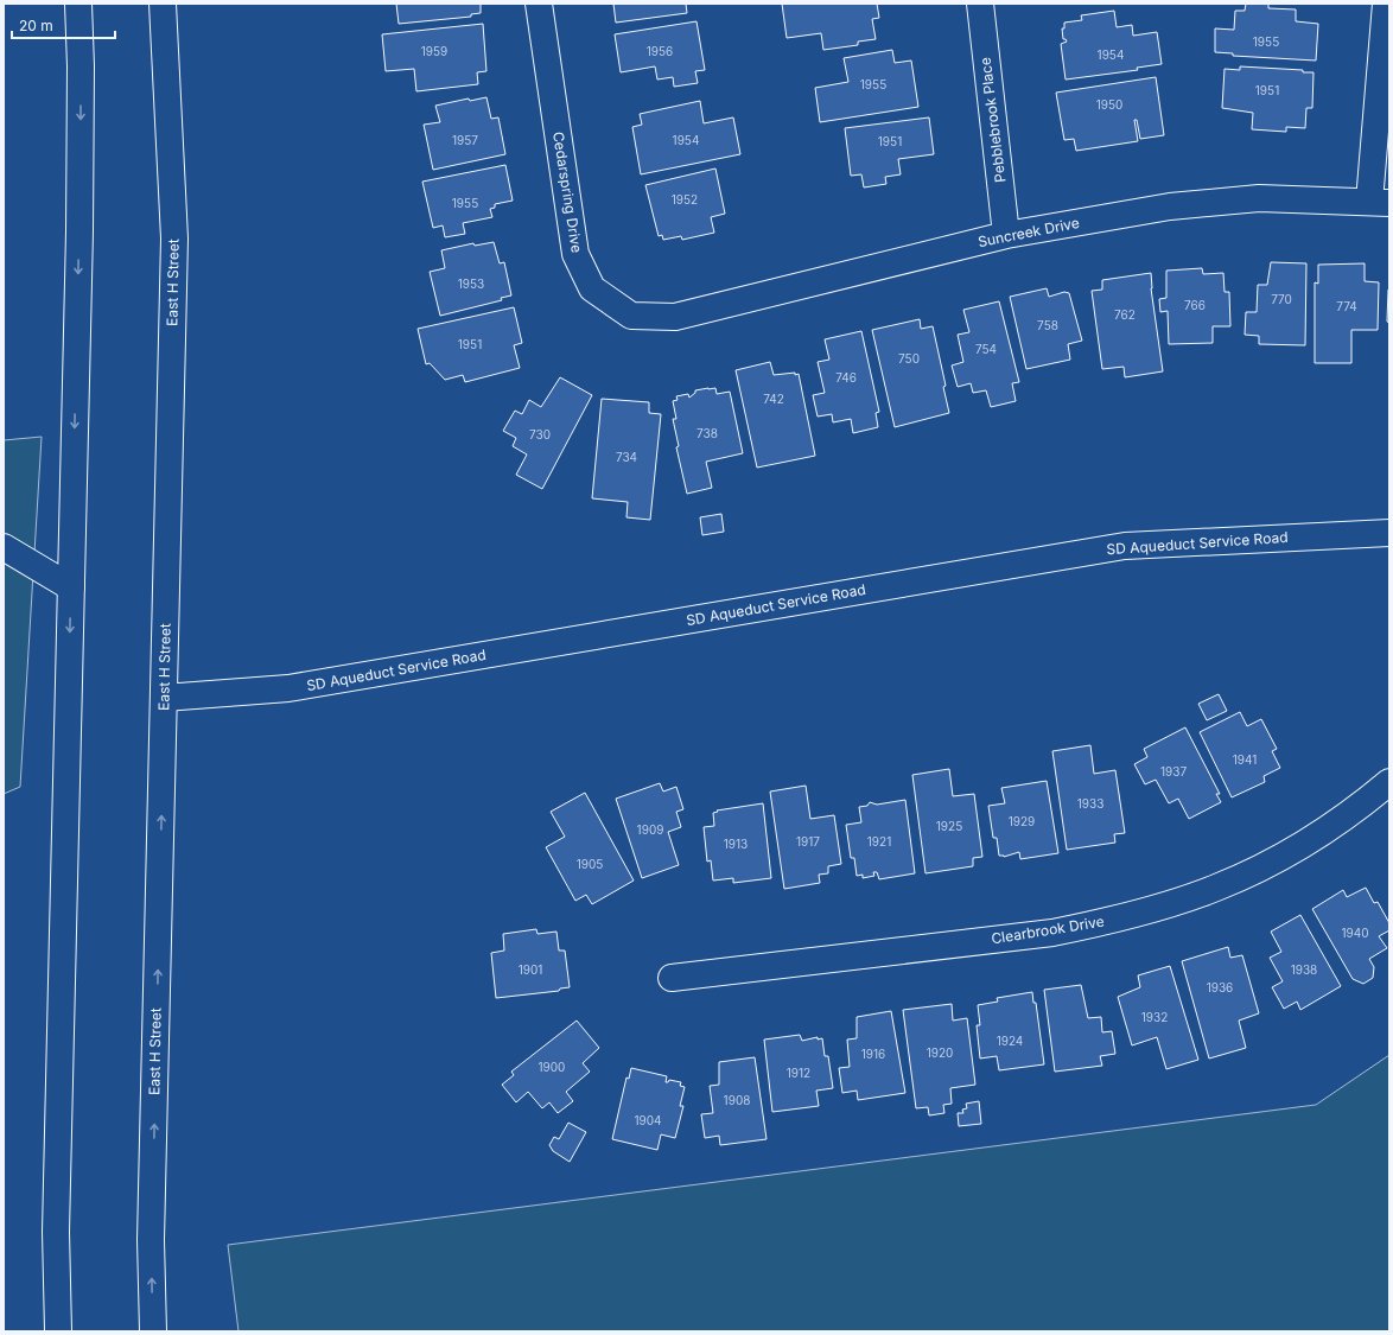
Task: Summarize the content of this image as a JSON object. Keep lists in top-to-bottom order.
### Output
{
  "streets": {
    "main road": [
      "Pebblebrook Place",
      "Cedarspring Drive",
      "Suncreek Drive",
      "East H Street",
      "SD Aqueduct Service Road",
      "Clearbrook Drive"
    ]
  },
  "crossings": [
    ["Pebblebrook Place", "Suncreek Drive"],
    ["Cedarspring Drive", "Suncreek Drive"],
    ["East H Street", "SD Aqueduct Service Road"]
  ],
  "house_numbers": [
    "1955",
    "1959",
    "1956",
    "1954",
    "1955",
    "1951",
    "1950",
    "1957",
    "1954",
    "1951",
    "1952",
    "1955",
    "1953",
    "770",
    "766",
    "774",
    "762",
    "758",
    "1951",
    "754",
    "750",
    "746",
    "742",
    "738",
    "730",
    "734",
    "1941",
    "1937",
    "1933",
    "1929",
    "1925",
    "1909",
    "1917",
    "1921",
    "1913",
    "1905",
    "1940",
    "1901",
    "1938",
    "1936",
    "1932",
    "1924",
    "1920",
    "1916",
    "1900",
    "1912",
    "1908",
    "1904"
  ],
  "scale_bar": "20 m"
}
